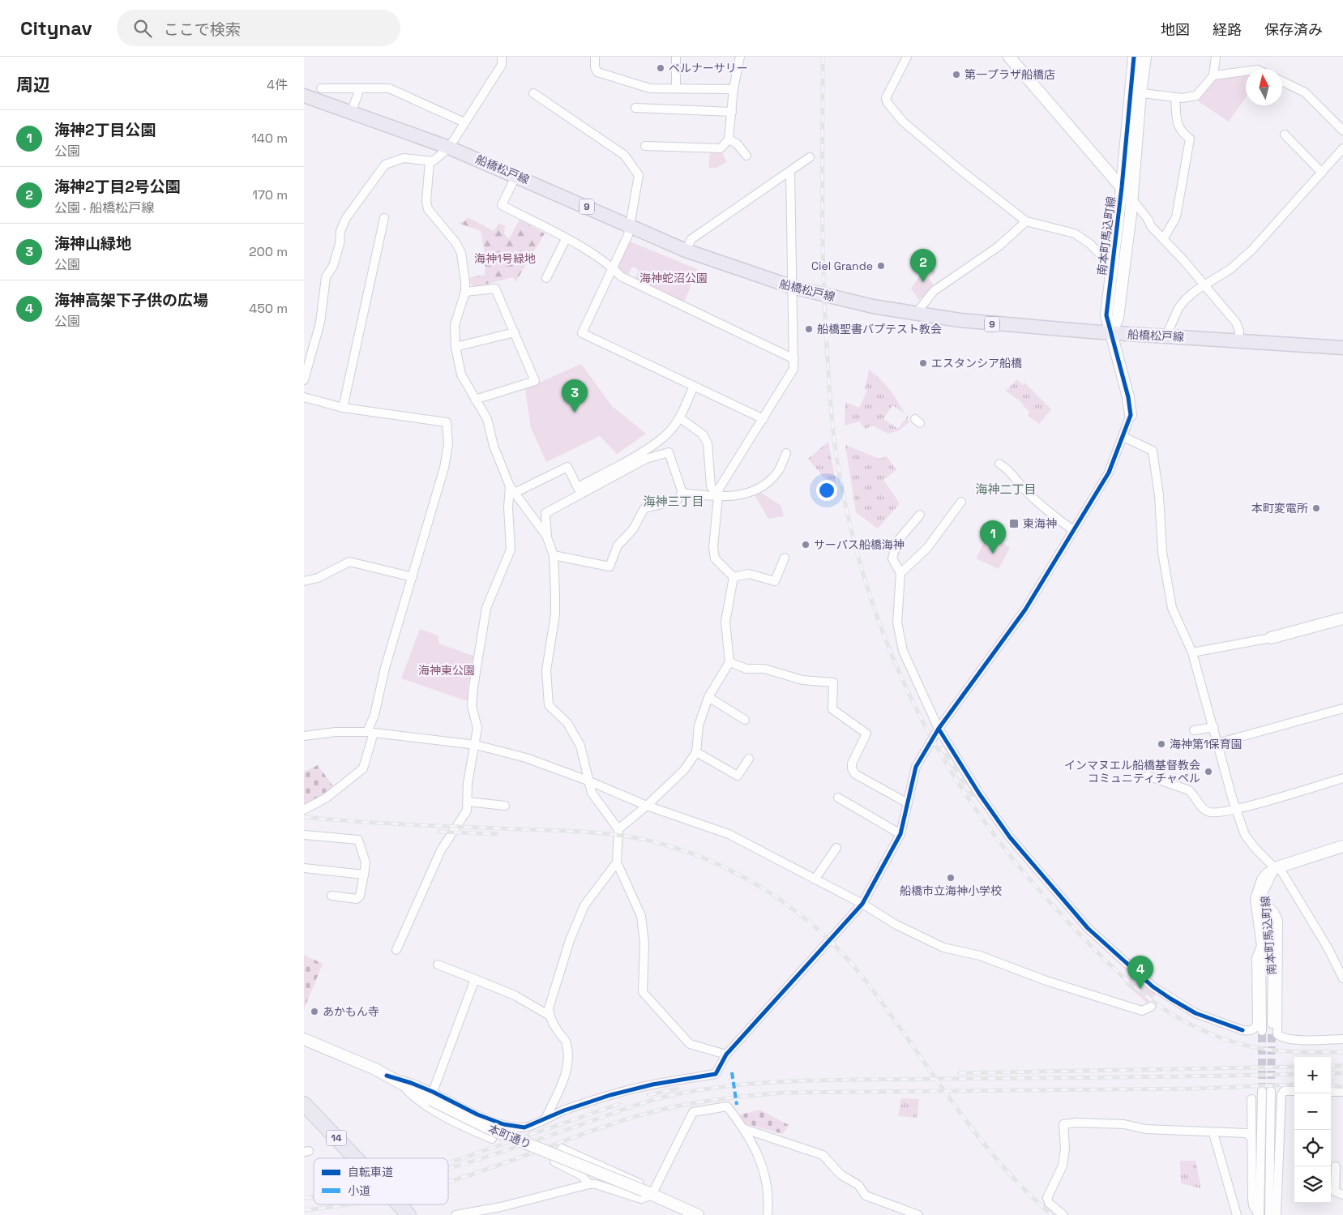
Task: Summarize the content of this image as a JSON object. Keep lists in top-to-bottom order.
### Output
{
  "streets": {
    "highway": ["14"],
    "main road": ["船橋松戸線", "9"],
    "street": ["南本町馬込町線", "本町通り"]
  },
  "crossings": [
    ["船橋松戸線", "南本町馬込町線"]
  ],
  "districts": ["海神二丁目", "海神三丁目"],
  "parks": ["海神1号緑地", "海神蛇沼公園", "海神東公園"],
  "places": {
    "other": [
      "ベルナーサリー",
      "第一プラザ船橋店",
      "Ciel Grande",
      "船橋聖書バプテスト教会",
      "エスタンシア船橋",
      "本町変電所",
      "サーパス船橋海神",
      "海神第1保育園",
      "インマヌエル船橋基督教会 コミュニティチャペル",
      "船橋市立海神小学校",
      "あかもん寺"
    ],
    "transit": ["東海神"]
  },
  "legend": ["自転車道", "小道"],
  "north": "top",
  "page": {
    "header": "Citynav",
    "search": "ここで検索",
    "nav": ["地図", "経路", "保存済み"],
    "heading": ["周辺", "4件"],
    "list": [
      {
        "mark": "1",
        "name": "海神2丁目公園",
        "note": "公園",
        "value": "140 m"
      },
      {
        "mark": "2",
        "name": "海神2丁目2号公園",
        "note": "公園 · 船橋松戸線",
        "value": "170 m"
      },
      {
        "mark": "3",
        "name": "海神山緑地",
        "note": "公園",
        "value": "200 m"
      },
      {
        "mark": "4",
        "name": "海神高架下子供の広場",
        "note": "公園",
        "value": "450 m"
      }
    ],
    "pins": [
      "2",
      "3",
      "1",
      "4"
    ],
    "map_buttons": ["+", "−"]
  }
}
